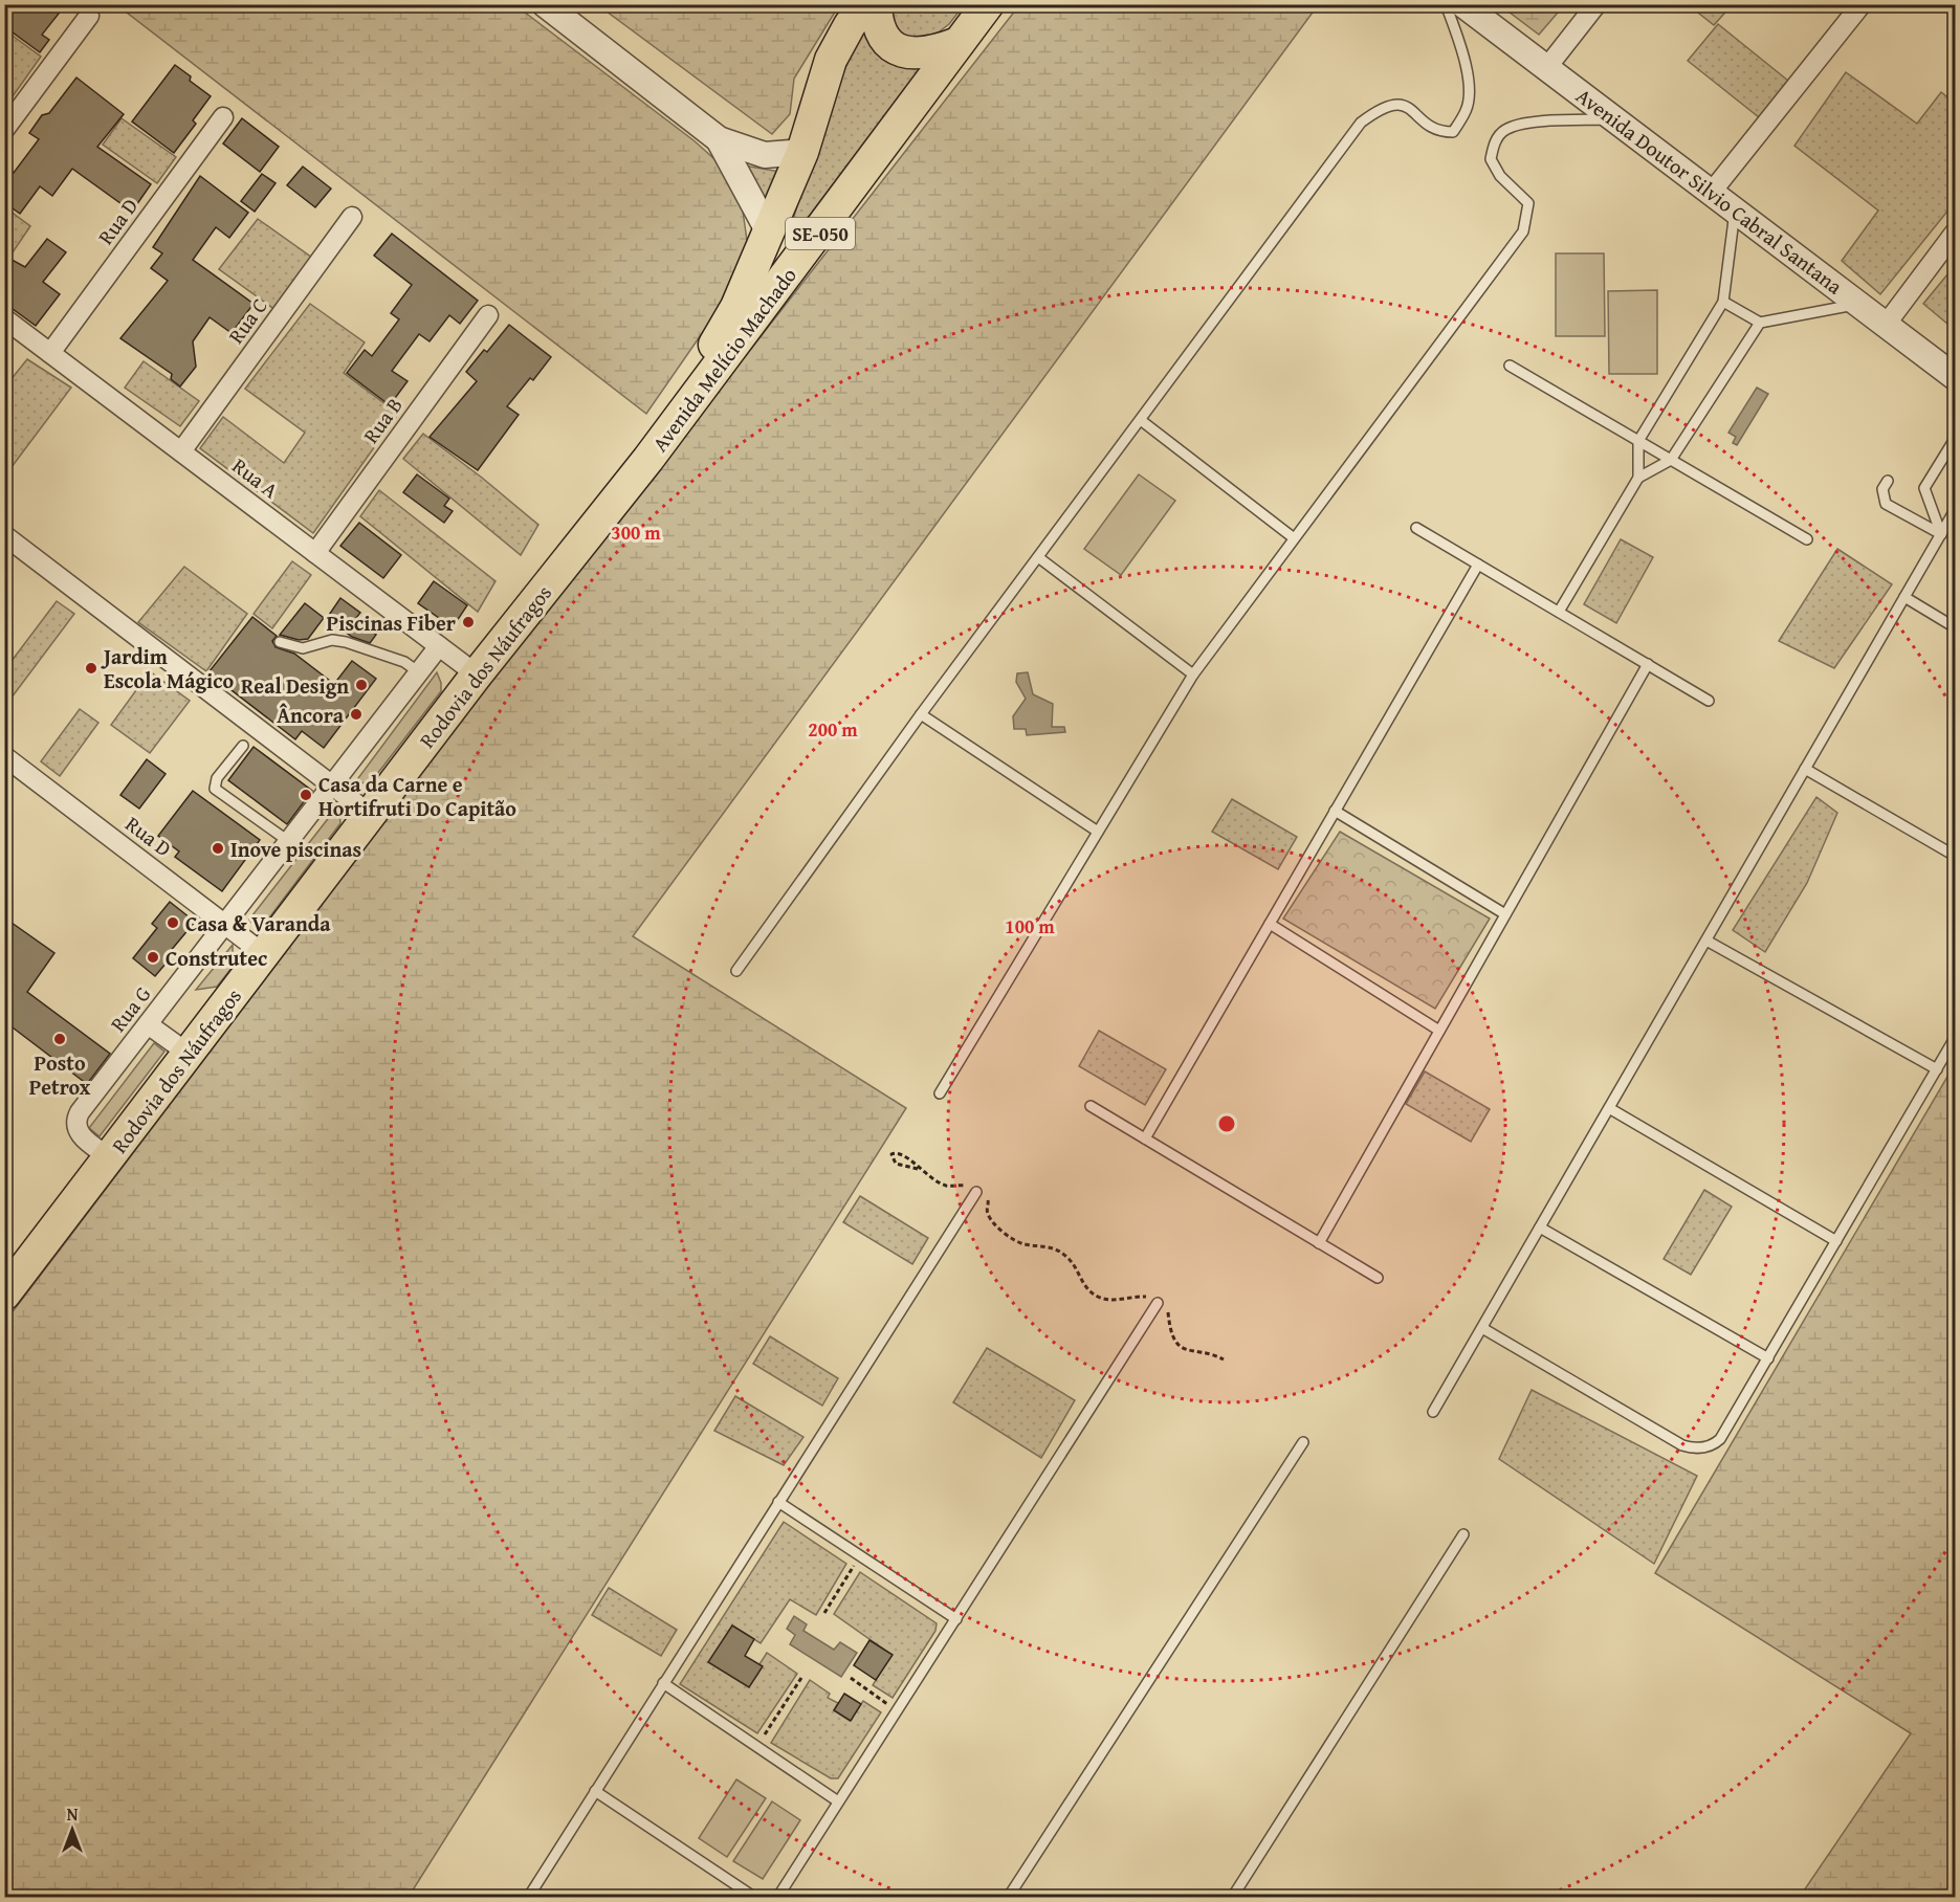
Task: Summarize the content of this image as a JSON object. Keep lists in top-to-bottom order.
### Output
{
  "streets": {
    "main road": ["SE-050", "Avenida Melício Machado", "Rodovia dos Náufragos"],
    "street": [
      "Avenida Doutor Silvio Cabral Santana",
      "Rua D",
      "Rua C",
      "Rua B",
      "Rua A",
      "Rua G"
    ]
  },
  "crossings": [
    ["Rua D", "Rua A"],
    ["Rua D", "Rodovia dos Náufragos"],
    ["Rua D", "Rua G"],
    ["Rua C", "Rua A"],
    ["Avenida Melício Machado", "Rodovia dos Náufragos"],
    ["Rua B", "Rua A"],
    ["Rua A", "Rodovia dos Náufragos"],
    ["Rua A", "Rua G"],
    ["Rodovia dos Náufragos", "Rua G"]
  ],
  "places": [
    "Piscinas Fiber",
    "Jardim Escola Mágico",
    "Real Design",
    "Âncora",
    "Casa da Carne e Hortifruti Do Capitão",
    "Inove piscinas",
    "Casa & Varanda",
    "Construtec",
    "Posto Petrox"
  ],
  "north": "top",
  "rings": ["300 m", "200 m", "100 m"]
}
